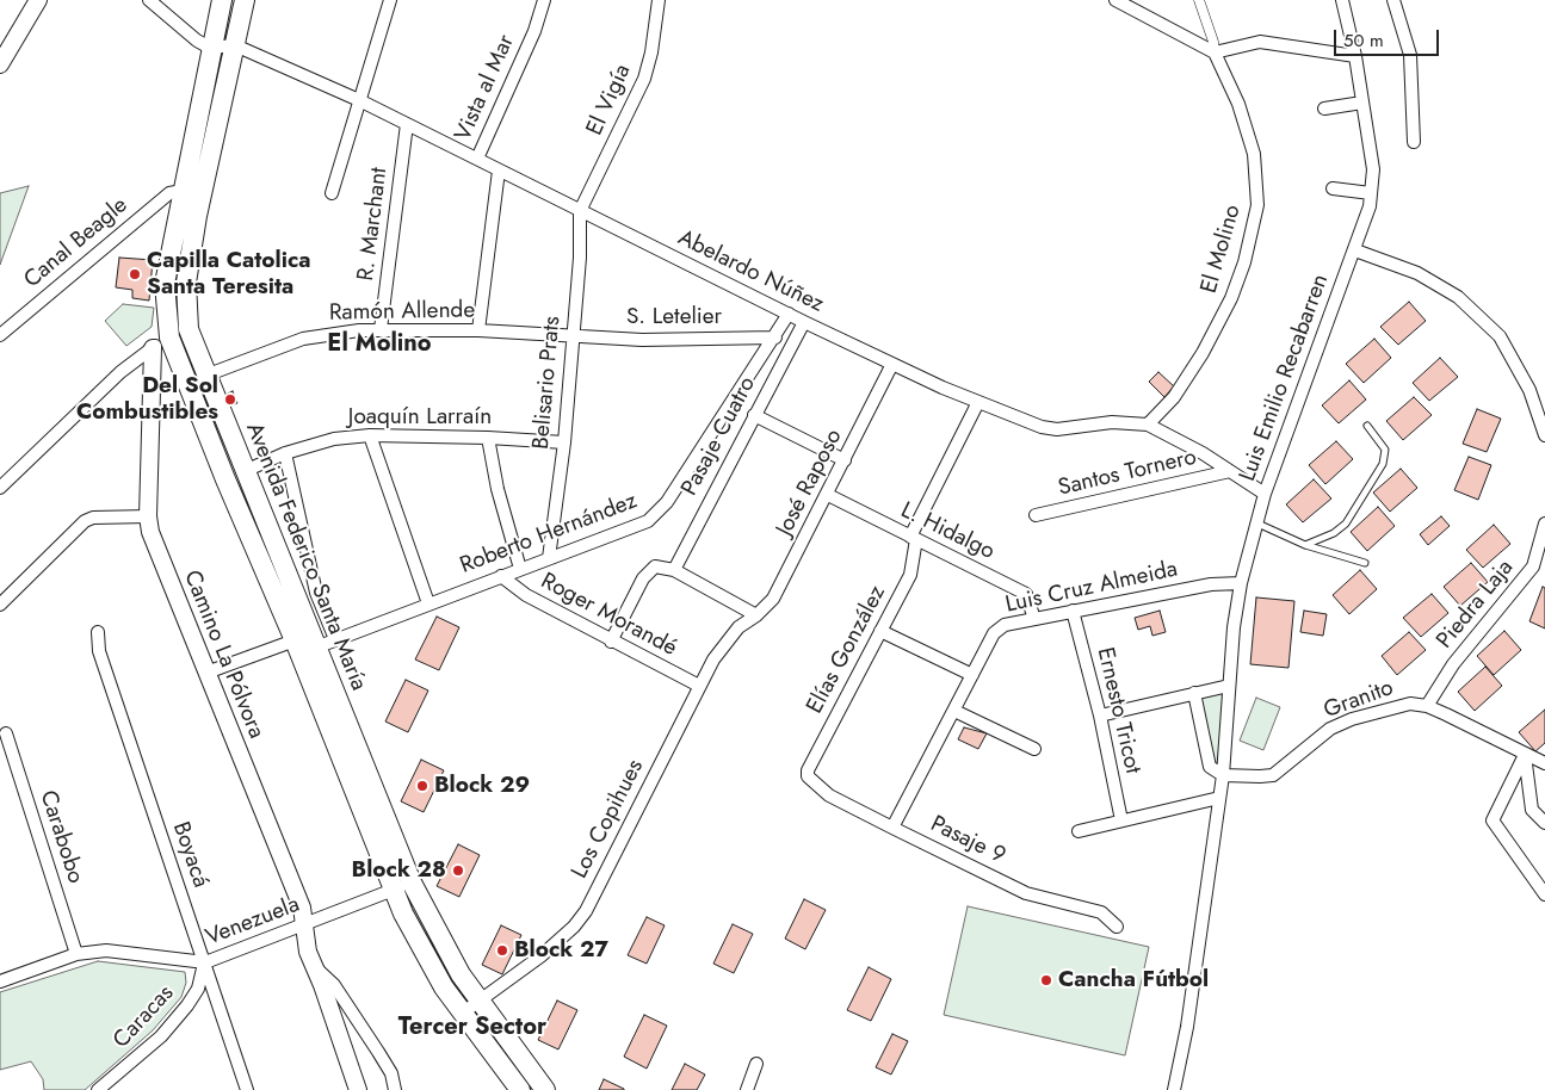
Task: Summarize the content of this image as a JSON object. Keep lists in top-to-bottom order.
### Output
{
  "streets": {
    "main road": ["Avenida Federico Santa María"],
    "street": [
      "Vista al Mar",
      "El Vigía",
      "R. Marchant",
      "Canal Beagle",
      "El Molino",
      "Abelardo Núñez",
      "Ramón Allende",
      "S. Letelier",
      "Luis Emilio Recabarren",
      "Belisario Prats",
      "Joaquín Larraín",
      "Pasaje Cuatro",
      "Santos Tornero",
      "José Raposo",
      "L. Hidalgo",
      "Roberto Hernández",
      "Luis Cruz Almeida",
      "Piedra Laja",
      "Roger Morandé",
      "Elías González",
      "Camino La Pólvora",
      "Granito",
      "Ernesto Tricot",
      "Los Copihues",
      "Carabobo",
      "Pasaje 9",
      "Boyacá",
      "Venezuela",
      "Caracas"
    ]
  },
  "crossings": [
    ["Vista al Mar", "Abelardo Núñez"],
    ["El Vigía", "Abelardo Núñez"],
    ["El Vigía", "Belisario Prats"],
    ["R. Marchant", "Abelardo Núñez"],
    ["R. Marchant", "Ramón Allende"],
    ["Canal Beagle", "Avenida Federico Santa María"],
    ["El Molino", "Abelardo Núñez"],
    ["Abelardo Núñez", "Luis Emilio Recabarren"],
    ["Abelardo Núñez", "Belisario Prats"],
    ["Abelardo Núñez", "Pasaje Cuatro"],
    ["Abelardo Núñez", "Santos Tornero"],
    ["Abelardo Núñez", "José Raposo"],
    ["Abelardo Núñez", "Roberto Hernández"],
    ["Abelardo Núñez", "Avenida Federico Santa María"],
    ["Abelardo Núñez", "Elías González"],
    ["Ramón Allende", "S. Letelier"],
    ["Ramón Allende", "Belisario Prats"],
    ["Ramón Allende", "Avenida Federico Santa María"],
    ["S. Letelier", "Belisario Prats"],
    ["S. Letelier", "Roberto Hernández"],
    ["Luis Emilio Recabarren", "Luis Cruz Almeida"],
    ["Luis Emilio Recabarren", "Granito"],
    ["Belisario Prats", "Joaquín Larraín"],
    ["Belisario Prats", "Roberto Hernández"],
    ["Joaquín Larraín", "Avenida Federico Santa María"],
    ["José Raposo", "L. Hidalgo"],
    ["José Raposo", "Los Copihues"],
    ["L. Hidalgo", "Luis Cruz Almeida"],
    ["L. Hidalgo", "Elías González"],
    ["Roberto Hernández", "Avenida Federico Santa María"],
    ["Roberto Hernández", "Roger Morandé"],
    ["Roberto Hernández", "Camino La Pólvora"],
    ["Avenida Federico Santa María", "Los Copihues"],
    ["Avenida Federico Santa María", "Venezuela"],
    ["Luis Cruz Almeida", "Ernesto Tricot"],
    ["Luis Cruz Almeida", "Pasaje 9"],
    ["Piedra Laja", "Granito"],
    ["Roger Morandé", "Los Copihues"],
    ["Elías González", "Pasaje 9"],
    ["Camino La Pólvora", "Venezuela"],
    ["Carabobo", "Venezuela"],
    ["Boyacá", "Venezuela"],
    ["Boyacá", "Caracas"],
    ["Venezuela", "Caracas"]
  ],
  "districts": ["El Molino", "Tercer Sector"],
  "places": [
    "Capilla Catolica Santa Teresita",
    "Del Sol Combustibles",
    "Block 29",
    "Block 28",
    "Block 27",
    "Cancha Fútbol"
  ],
  "scale_bar": "50 m"
}
